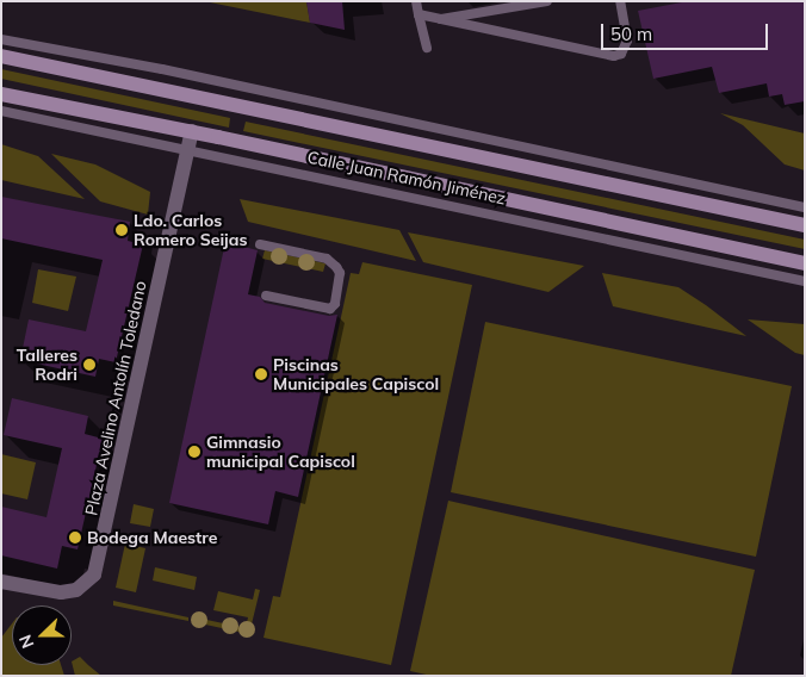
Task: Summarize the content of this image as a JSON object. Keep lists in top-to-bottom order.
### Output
{
  "streets": {
    "main road": ["Calle Juan Ramón Jiménez"],
    "street": ["Plaza Avelino Antolín Toledano"]
  },
  "crossings": [
    ["Calle Juan Ramón Jiménez", "Plaza Avelino Antolín Toledano"]
  ],
  "places": [
    "Ldo. Carlos Romero Seijas",
    "Talleres Rodri",
    "Piscinas Municipales Capiscol",
    "Gimnasio municipal Capiscol",
    "Bodega Maestre"
  ],
  "scale_bar": "50 m",
  "north": "left"
}
